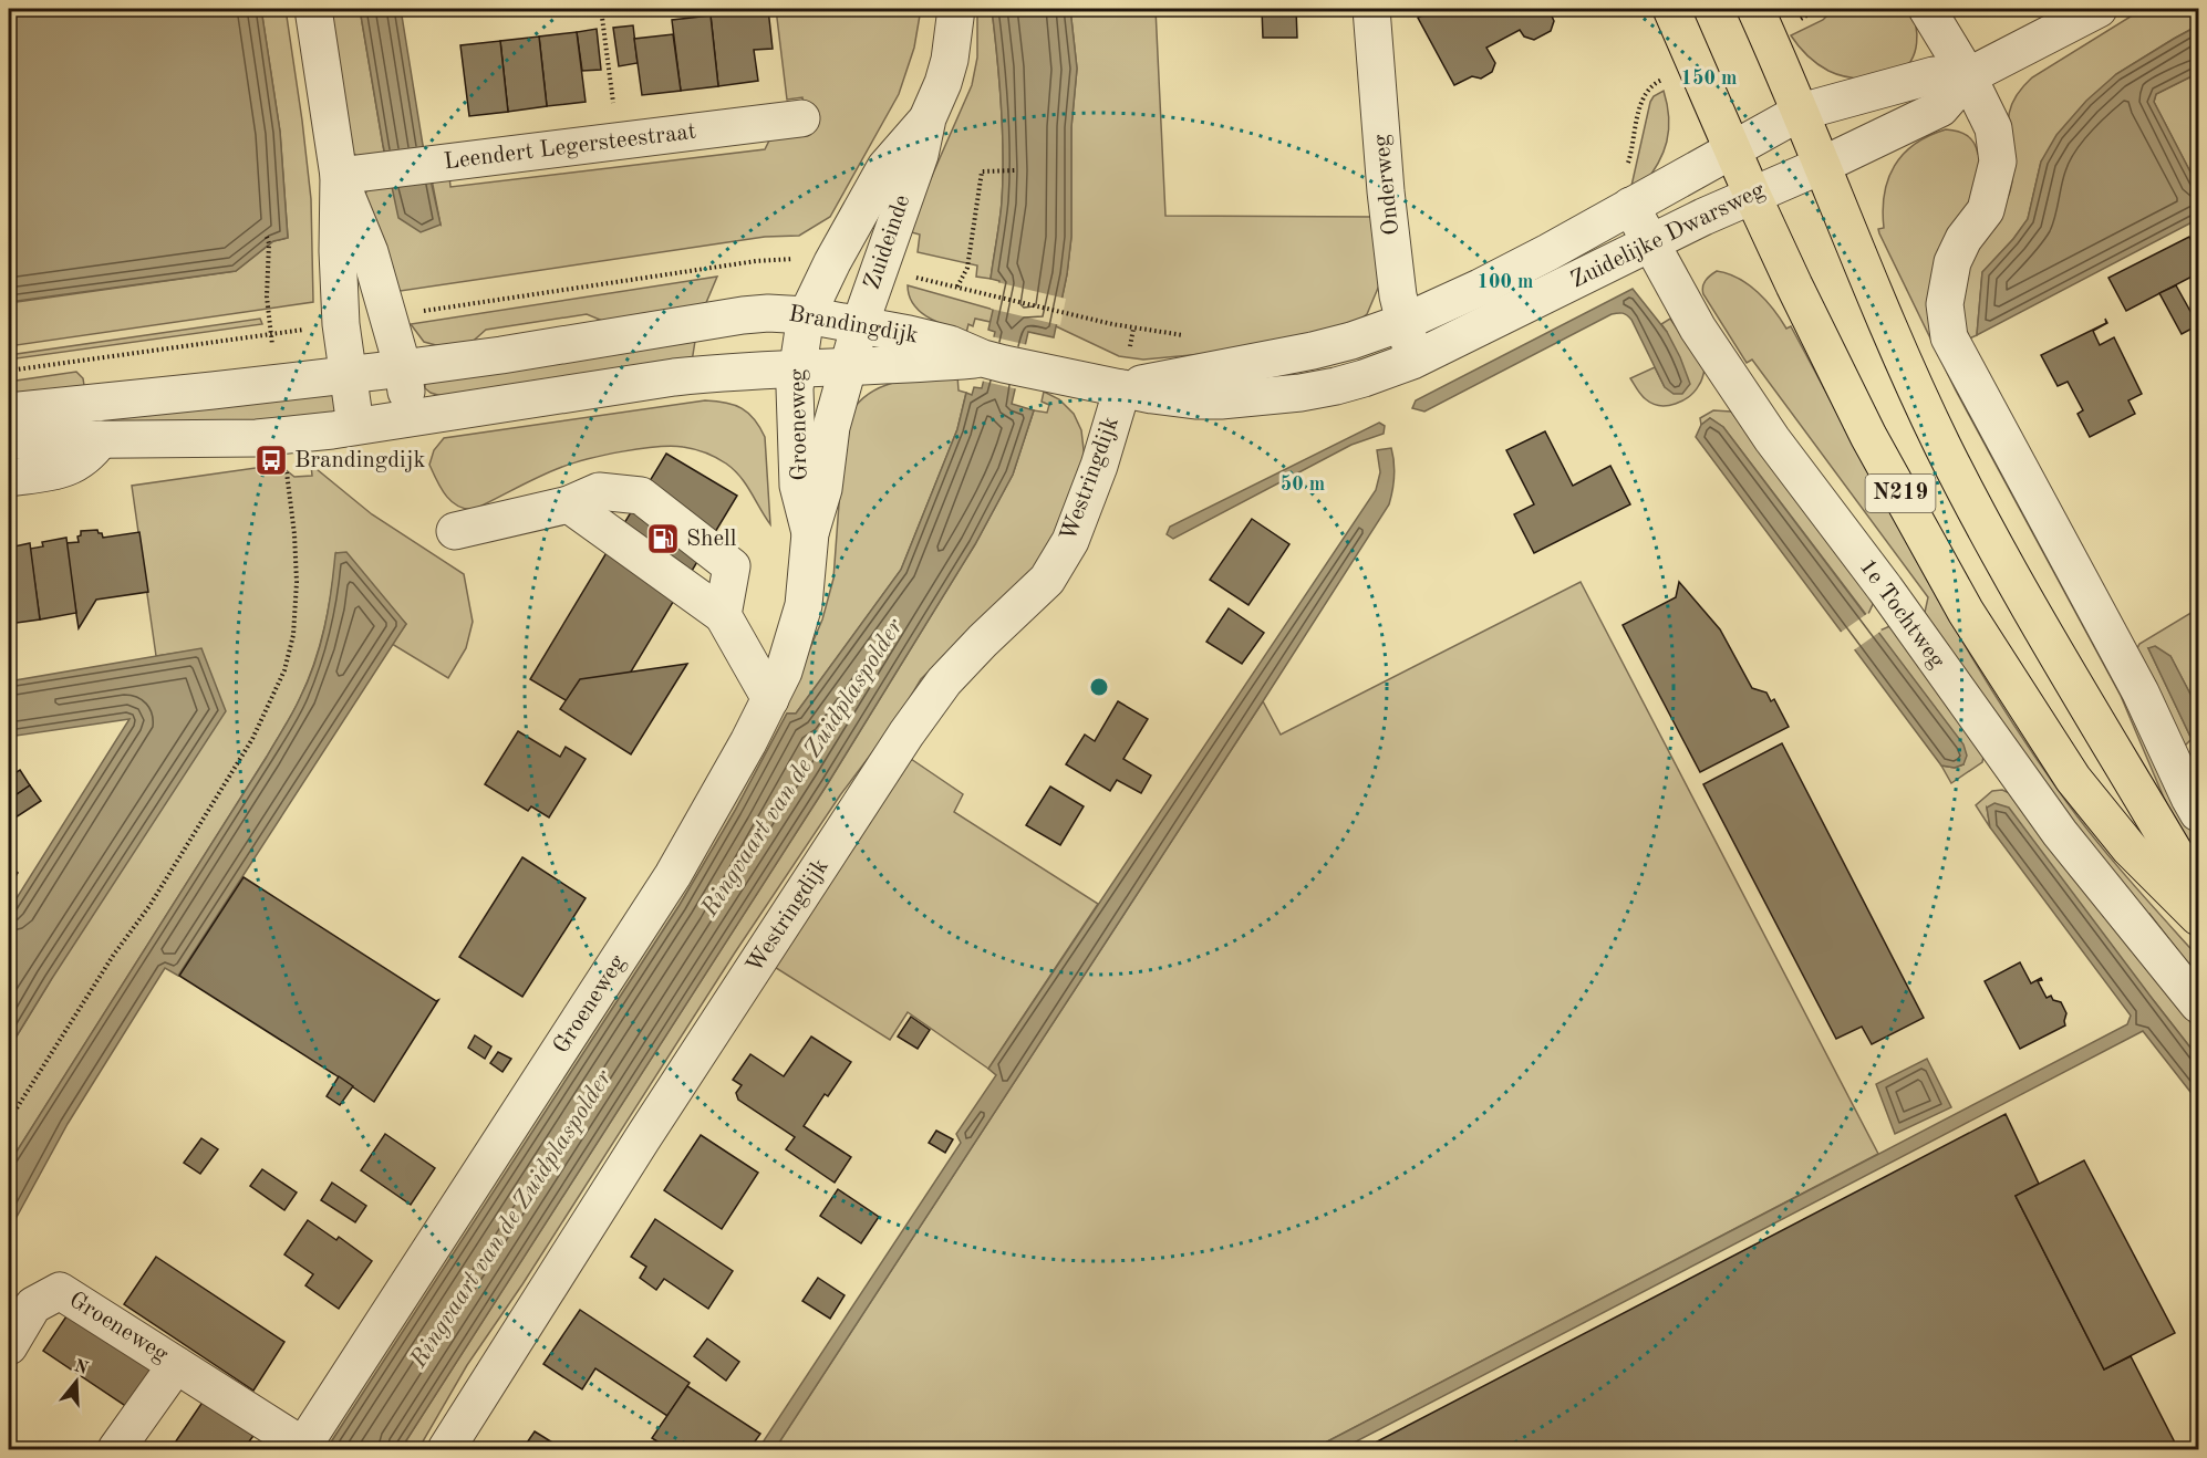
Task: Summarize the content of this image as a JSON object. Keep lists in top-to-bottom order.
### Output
{
  "streets": {
    "main road": ["N219"],
    "street": [
      "Leendert Legersteestraat",
      "Onderweg",
      "Zuidelijke Dwarsweg",
      "Zuideinde",
      "Brandingdijk",
      "Groeneweg",
      "Westringdijk",
      "1e Tochtweg"
    ]
  },
  "crossings": [
    ["Onderweg", "Zuidelijke Dwarsweg"],
    ["Zuidelijke Dwarsweg", "Brandingdijk"],
    ["Zuidelijke Dwarsweg", "Westringdijk"],
    ["Zuidelijke Dwarsweg", "N219"],
    ["Zuidelijke Dwarsweg", "1e Tochtweg"],
    ["Zuideinde", "Brandingdijk"],
    ["Zuideinde", "Groeneweg"],
    ["Brandingdijk", "Groeneweg"]
  ],
  "water": ["Ringvaart van de Zuidplaspolder"],
  "places": {
    "bus stop": ["Brandingdijk"],
    "fuel station": ["Shell"]
  },
  "north": "top",
  "rings": ["150 m", "100 m", "50 m"]
}
